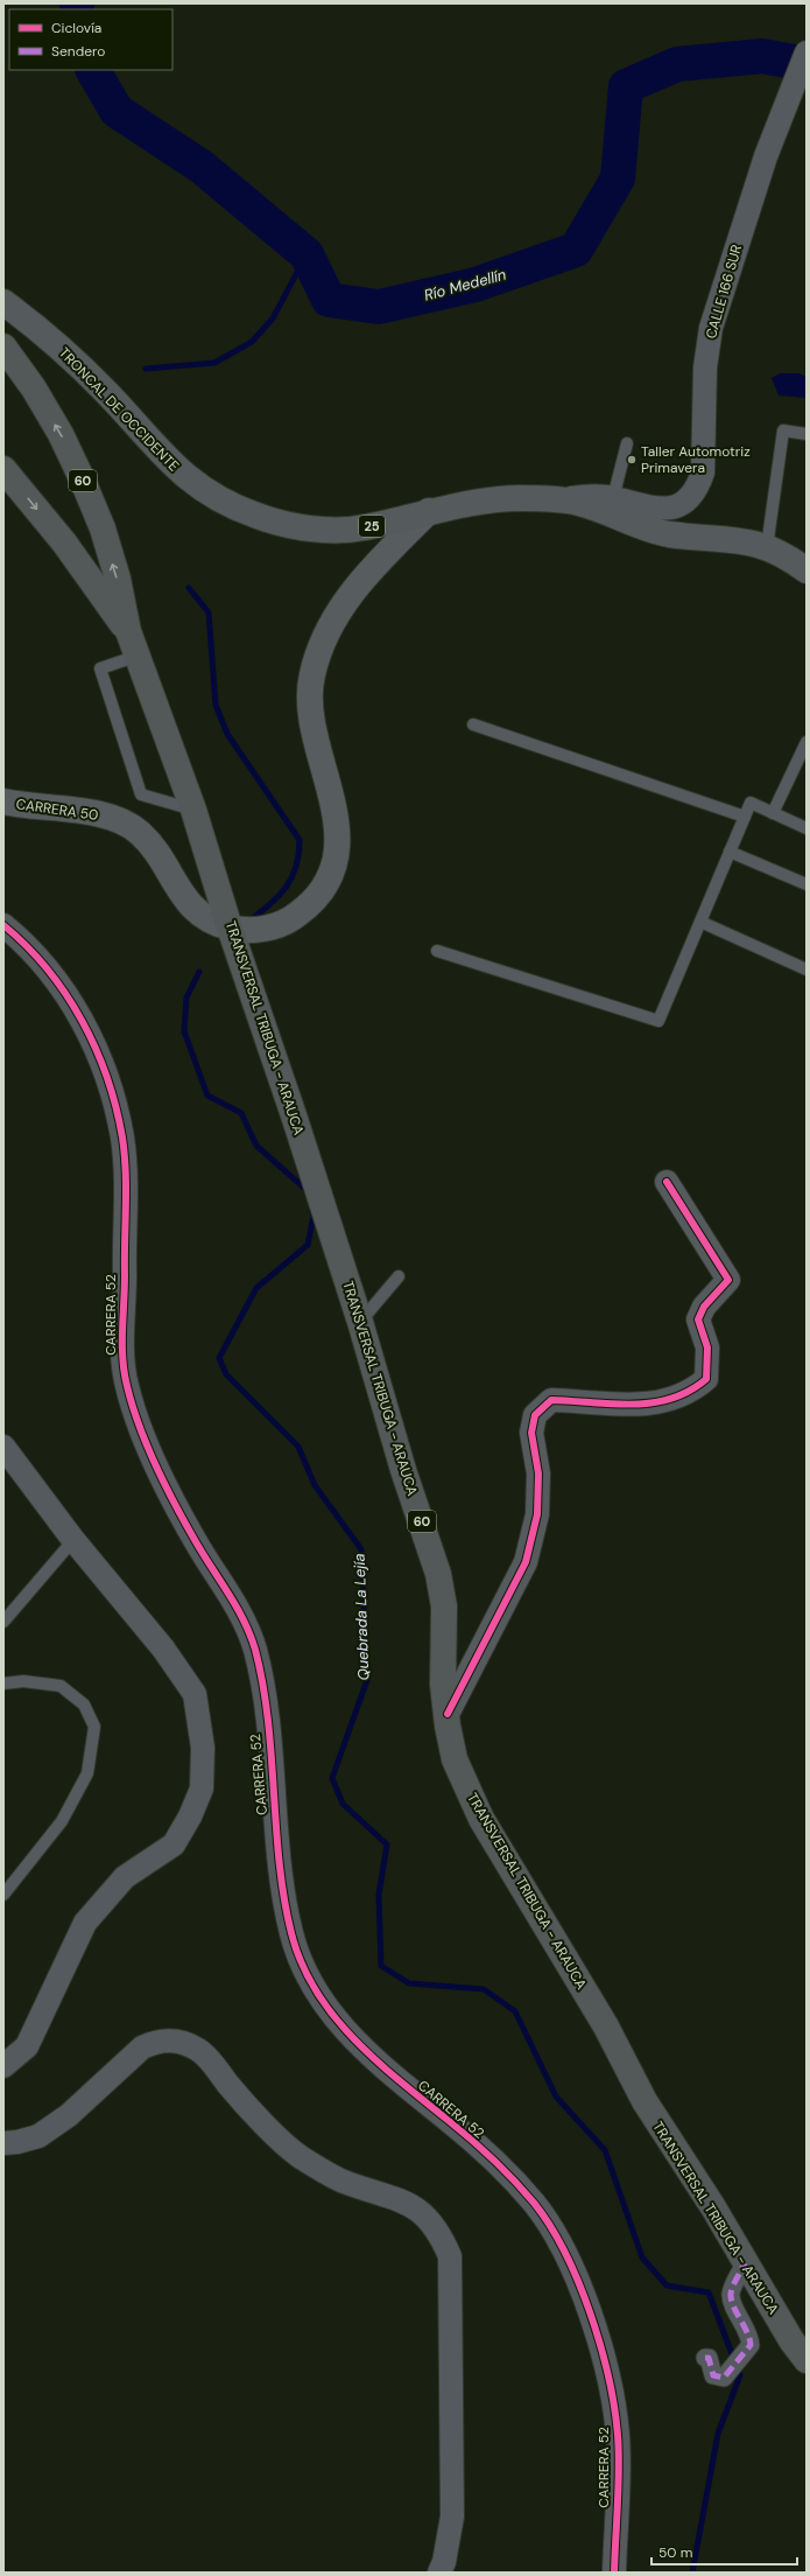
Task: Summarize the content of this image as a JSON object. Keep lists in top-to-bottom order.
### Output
{
  "streets": {
    "highway": ["60", "TRANSVERSAL TRIBUGA - ARAUCA"],
    "main road": ["TRONCAL DE OCCIDENTE", "25", "CARRERA 50"],
    "street": ["CALLE 166 SUR", "CARRERA 52"]
  },
  "crossings": [
    ["CALLE 166 SUR", "TRONCAL DE OCCIDENTE"],
    ["TRONCAL DE OCCIDENTE", "CARRERA 50"],
    ["CARRERA 50", "TRANSVERSAL TRIBUGA - ARAUCA"]
  ],
  "water": ["Río Medellín", "Quebrada La Lejía"],
  "places": ["Taller Automotriz Primavera"],
  "legend": ["Ciclovía", "Sendero"],
  "scale_bar": "50 m"
}
